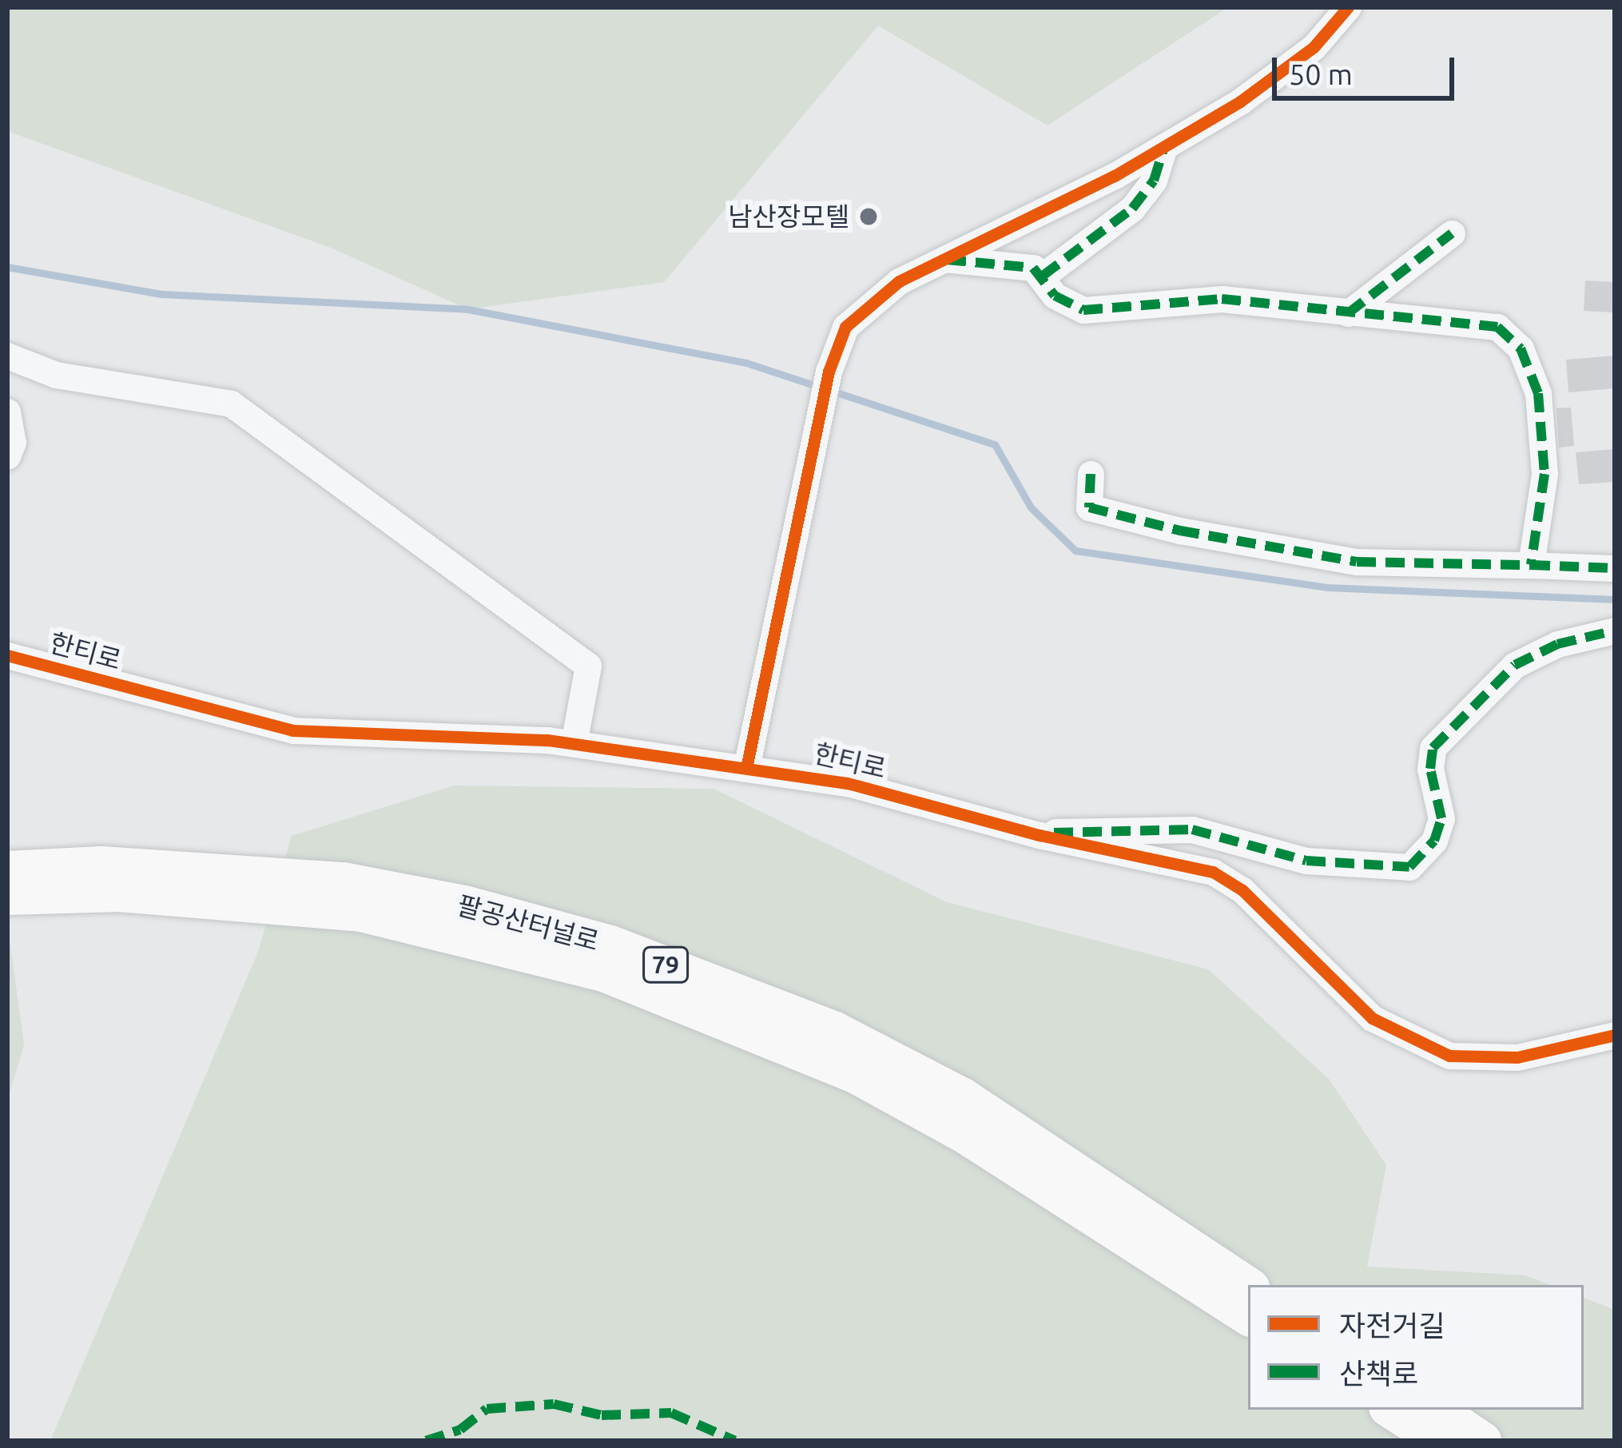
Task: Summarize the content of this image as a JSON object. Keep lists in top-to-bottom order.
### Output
{
  "streets": {
    "highway": ["팔공산터널로", "79"],
    "street": ["한티로"]
  },
  "places": ["남산장모텔"],
  "legend": ["자전거길", "산책로"],
  "scale_bar": "50 m"
}
